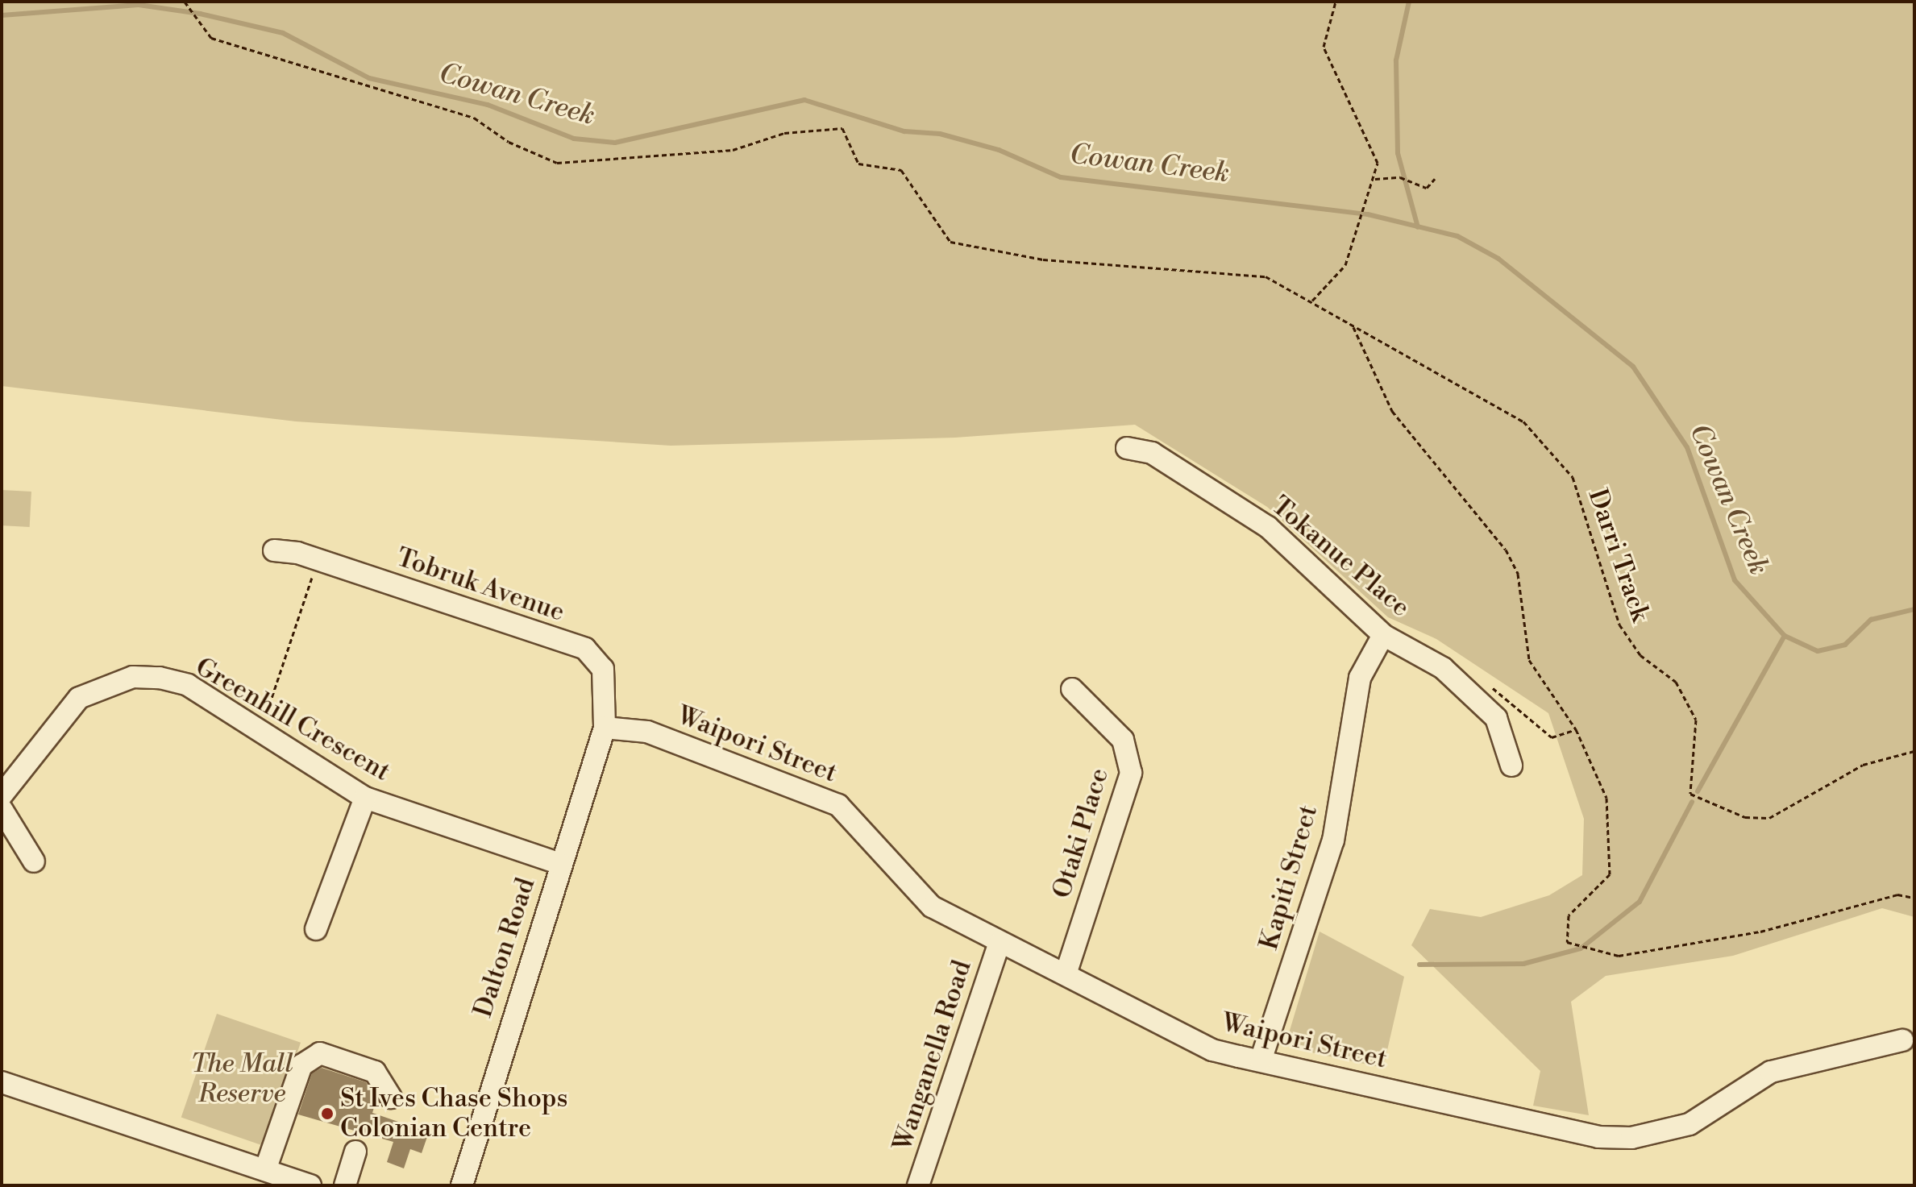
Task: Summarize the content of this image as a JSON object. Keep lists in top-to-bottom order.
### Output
{
  "streets": {
    "street": [
      "Tokanue Place",
      "Tobruk Avenue",
      "Greenhill Crescent",
      "Waipori Street",
      "Otaki Place",
      "Kapiti Street",
      "Dalton Road",
      "Wanganella Road"
    ],
    "path": ["Darri Track"]
  },
  "crossings": [
    ["Tokanue Place", "Kapiti Street"],
    ["Tobruk Avenue", "Waipori Street"],
    ["Tobruk Avenue", "Dalton Road"],
    ["Greenhill Crescent", "Dalton Road"],
    ["Waipori Street", "Otaki Place"],
    ["Waipori Street", "Kapiti Street"],
    ["Waipori Street", "Dalton Road"],
    ["Waipori Street", "Wanganella Road"]
  ],
  "water": ["Cowan Creek"],
  "parks": ["The Mall Reserve"],
  "places": ["St Ives Chase Shops Colonian Centre"]
}
